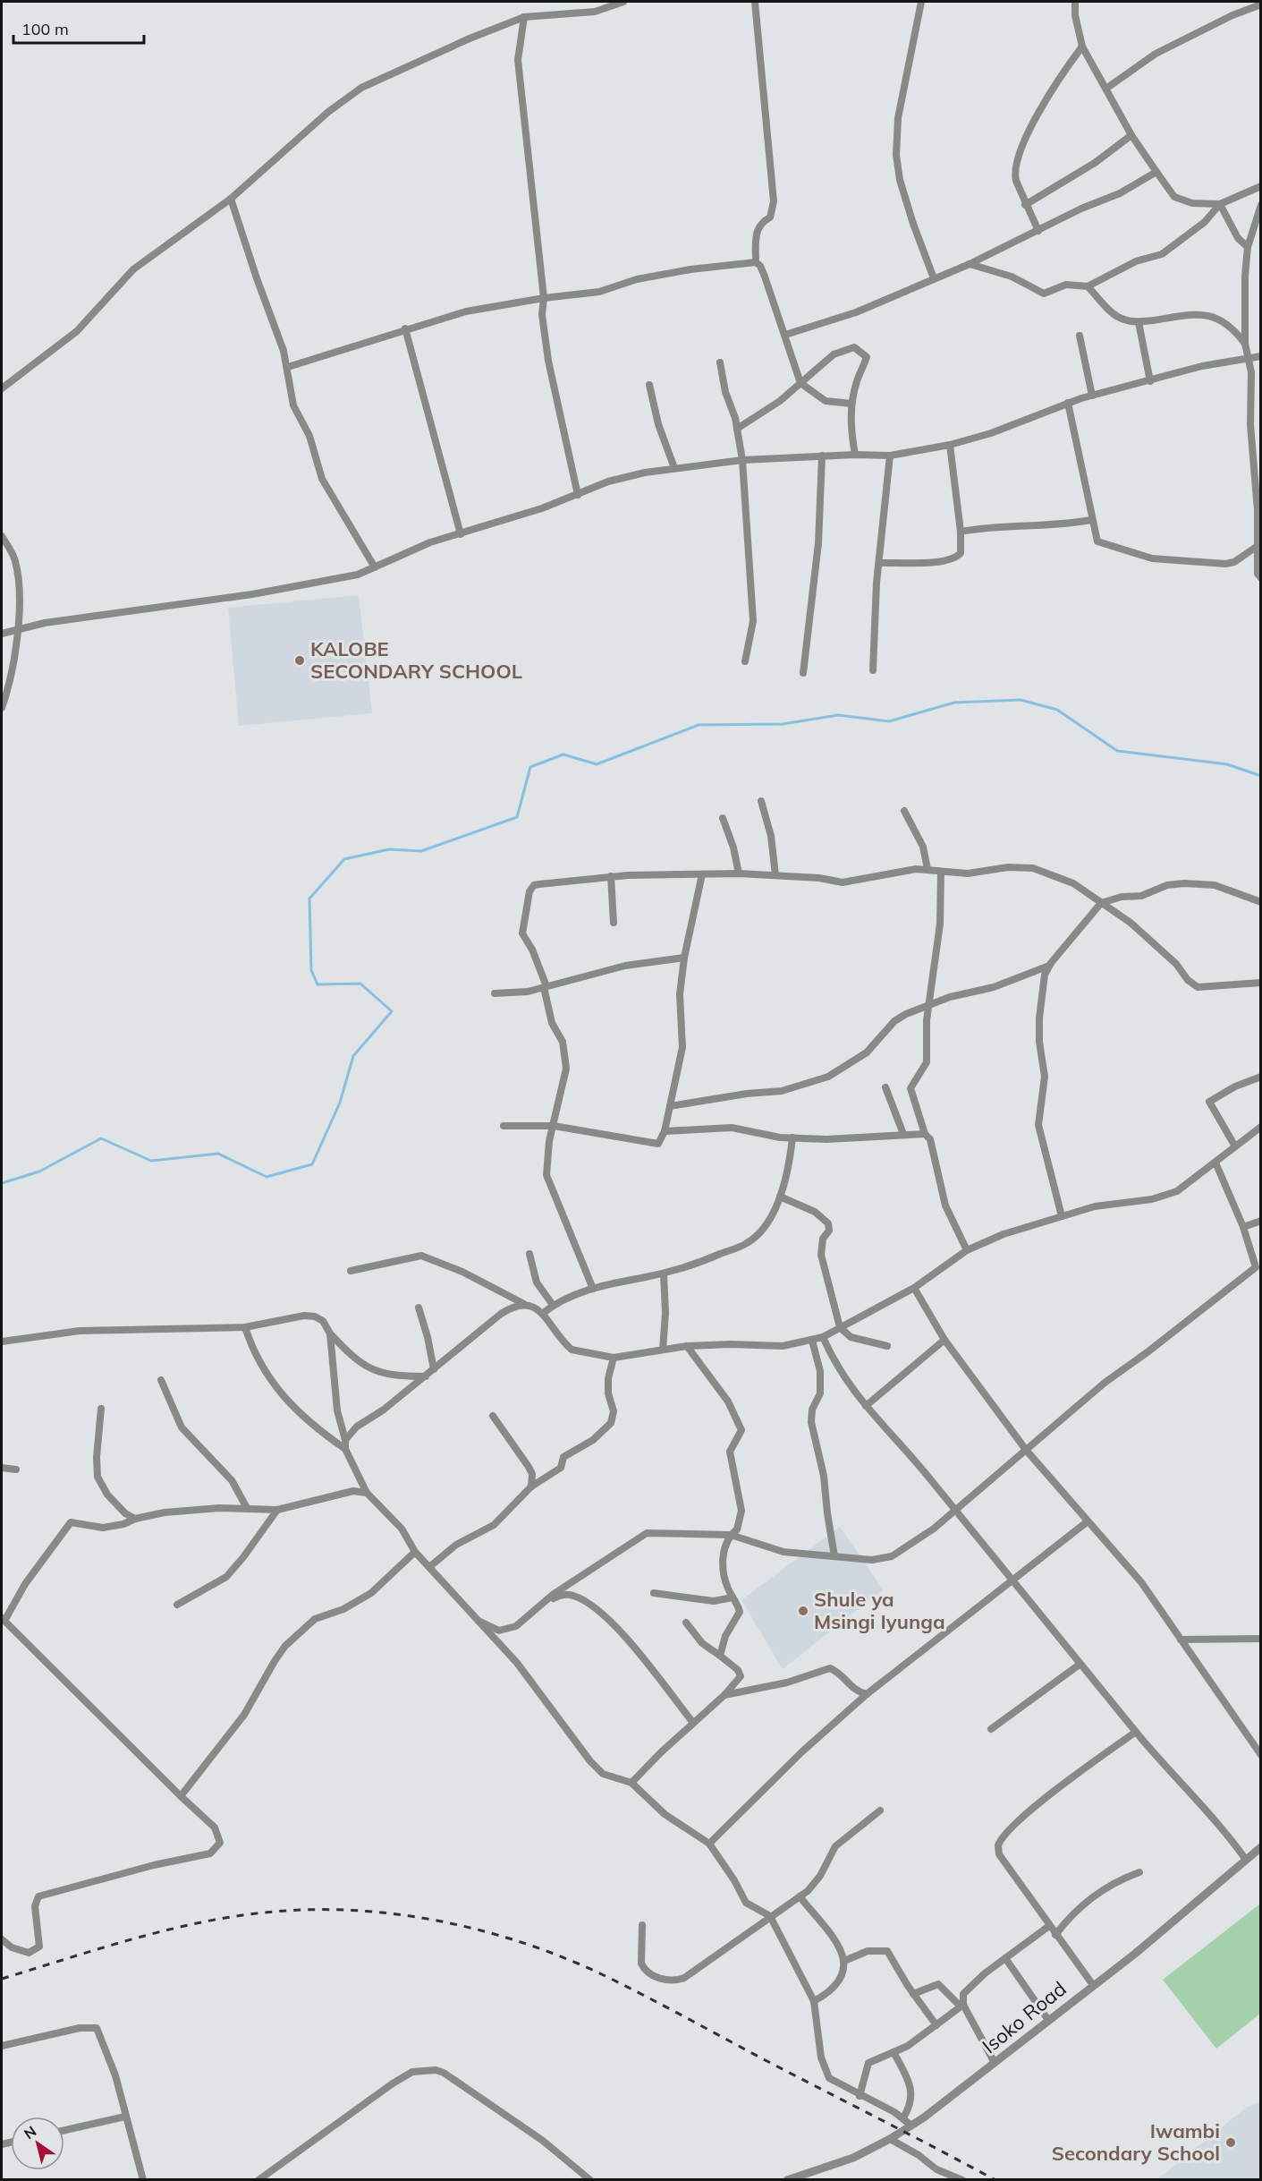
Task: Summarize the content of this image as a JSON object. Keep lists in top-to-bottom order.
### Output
{
  "streets": {
    "street": ["Isoko Road"]
  },
  "places": ["KALOBE SECONDARY SCHOOL", "Shule ya Msingi Iyunga", "Iwambi Secondary School"],
  "scale_bar": "100 m",
  "north": "top left"
}
